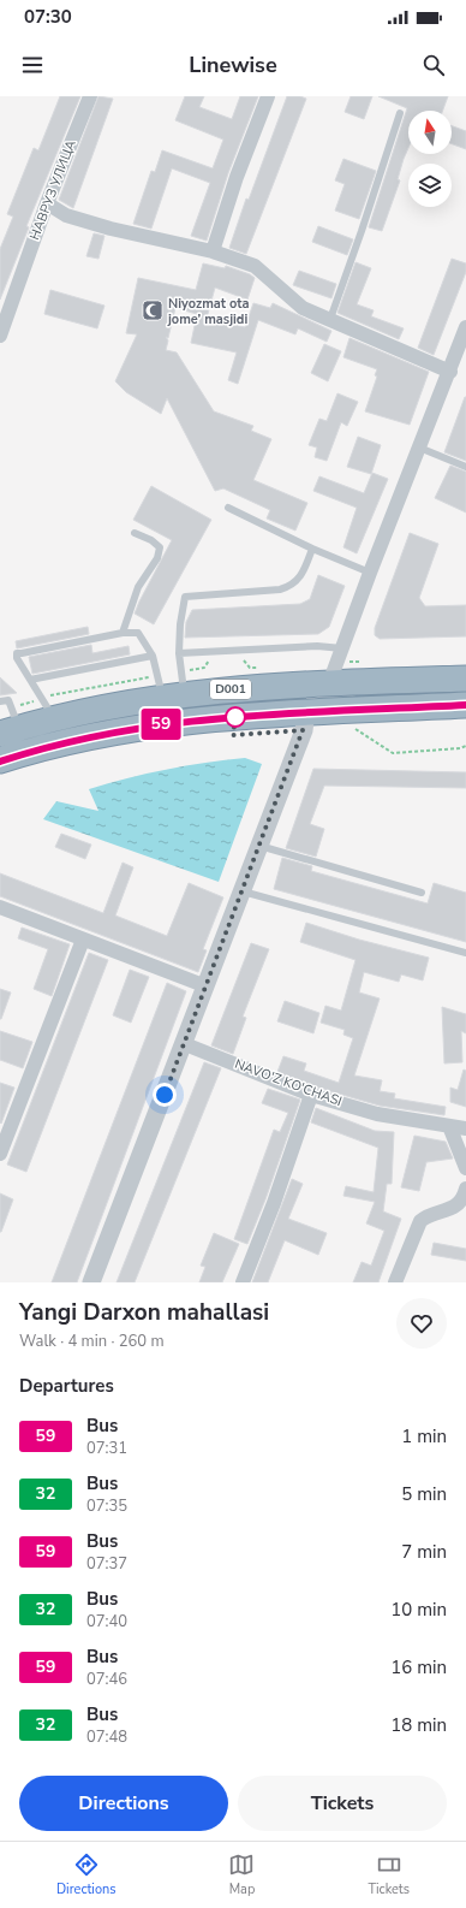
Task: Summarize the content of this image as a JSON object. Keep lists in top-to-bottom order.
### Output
{
  "streets": {
    "highway": ["D001"],
    "street": ["НАВРУЗ УЛИЦА", "NAVO'Z KO'CHASI"]
  },
  "places": {
    "mosque": ["Niyozmat ota jome’ masjidi"]
  },
  "lines": ["bus line 59"],
  "north": "top",
  "page": {
    "status": "07:30",
    "header": "Linewise",
    "on_map": "59",
    "heading": [
      ["Yangi Darxon mahallasi", "Walk · 4 min · 260 m"],
      "Departures"
    ],
    "list": [
      {
        "mark": "59",
        "name": "Bus",
        "note": "07:31",
        "value": "1 min"
      },
      {
        "mark": "32",
        "name": "Bus",
        "note": "07:35",
        "value": "5 min"
      },
      {
        "mark": "59",
        "name": "Bus",
        "note": "07:37",
        "value": "7 min"
      },
      {
        "mark": "32",
        "name": "Bus",
        "note": "07:40",
        "value": "10 min"
      },
      {
        "mark": "59",
        "name": "Bus",
        "note": "07:46",
        "value": "16 min"
      },
      {
        "mark": "32",
        "name": "Bus",
        "note": "07:48",
        "value": "18 min"
      }
    ],
    "buttons": ["Directions", "Tickets"],
    "tabs": ["Directions", "Map", "Tickets"]
  }
}
